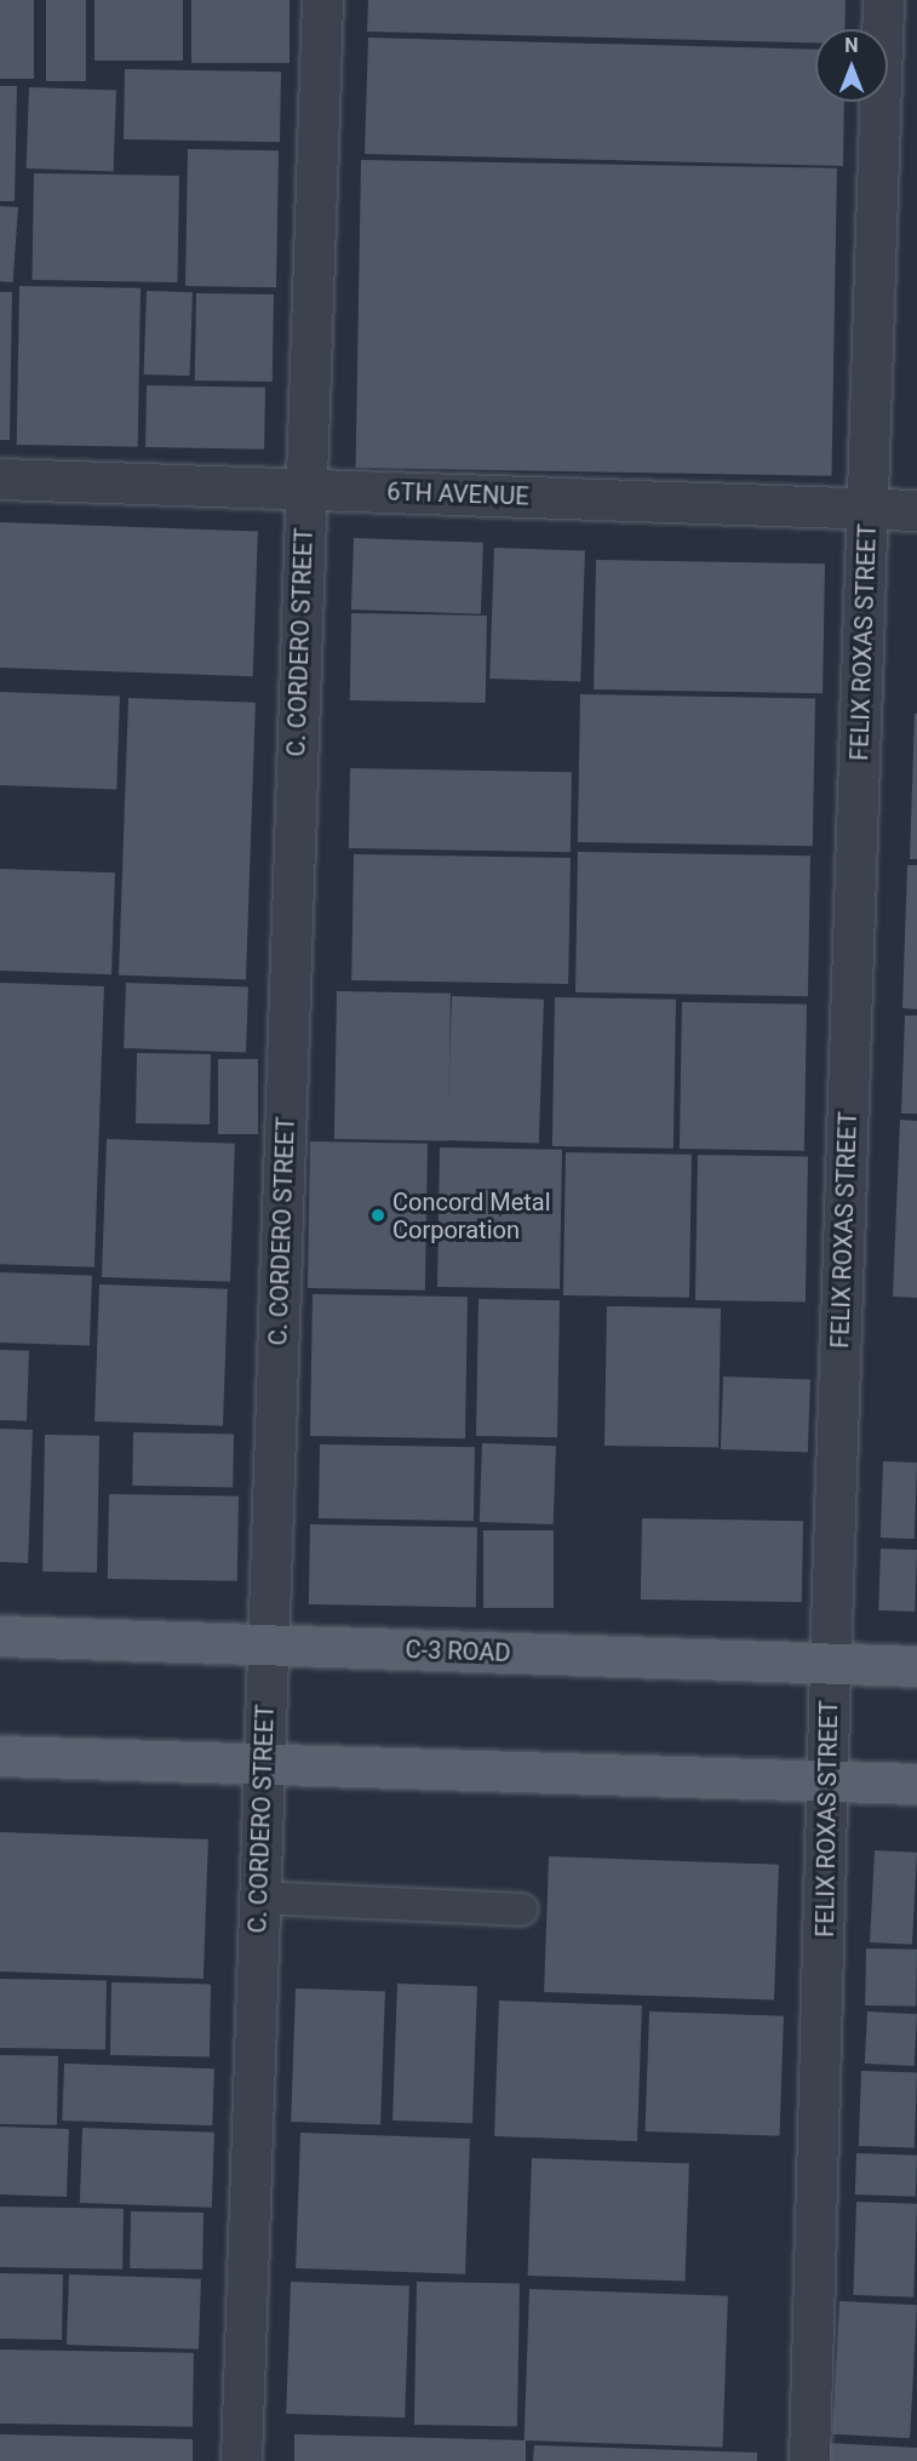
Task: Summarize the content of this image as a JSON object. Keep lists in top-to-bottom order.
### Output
{
  "streets": {
    "main road": ["C-3 ROAD"],
    "street": ["6TH AVENUE", "C. CORDERO STREET", "FELIX ROXAS STREET"]
  },
  "crossings": [
    ["6TH AVENUE", "C. CORDERO STREET"],
    ["6TH AVENUE", "FELIX ROXAS STREET"],
    ["C. CORDERO STREET", "C-3 ROAD"],
    ["FELIX ROXAS STREET", "C-3 ROAD"]
  ],
  "places": ["Concord Metal Corporation"],
  "north": "top"
}
